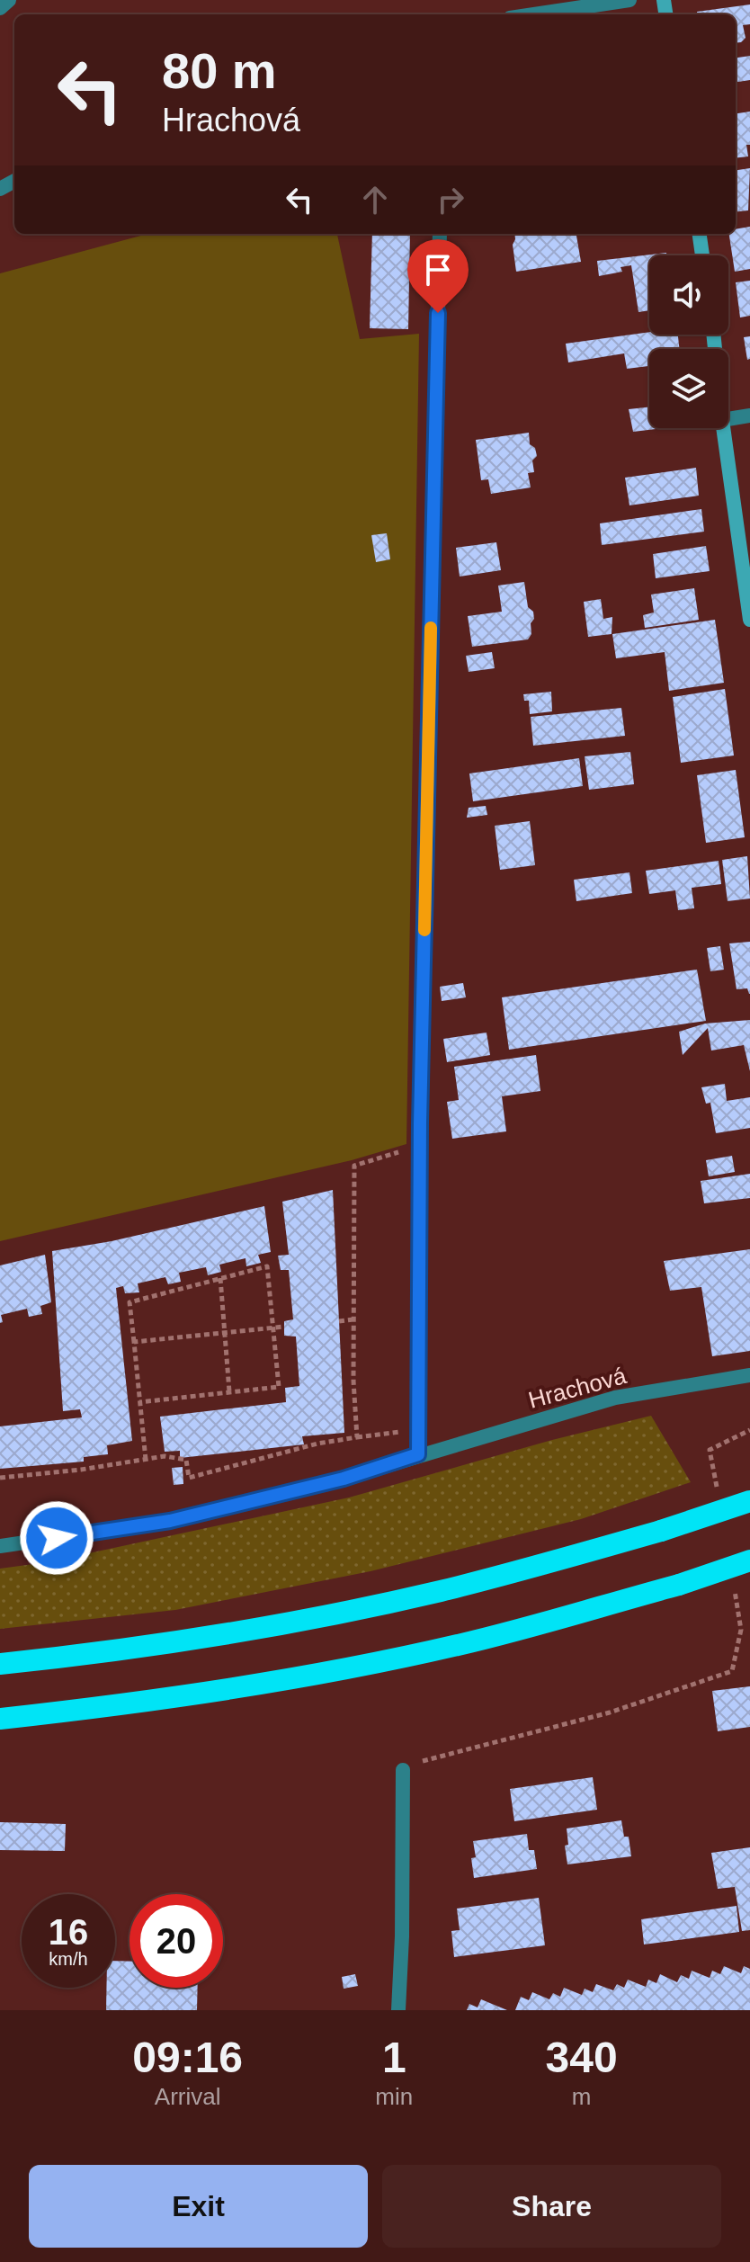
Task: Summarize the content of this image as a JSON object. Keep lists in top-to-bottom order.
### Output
{
  "streets": {
    "street": ["Hrachová"]
  },
  "page": {
    "turn": ["80 m", "Hrachová"],
    "speed": "16 km/h",
    "limit": "20",
    "eta": [
      "09:16",
      "Arrival",
      "1",
      "min",
      "340",
      "m"
    ],
    "buttons": ["Exit", "Share"]
  }
}
